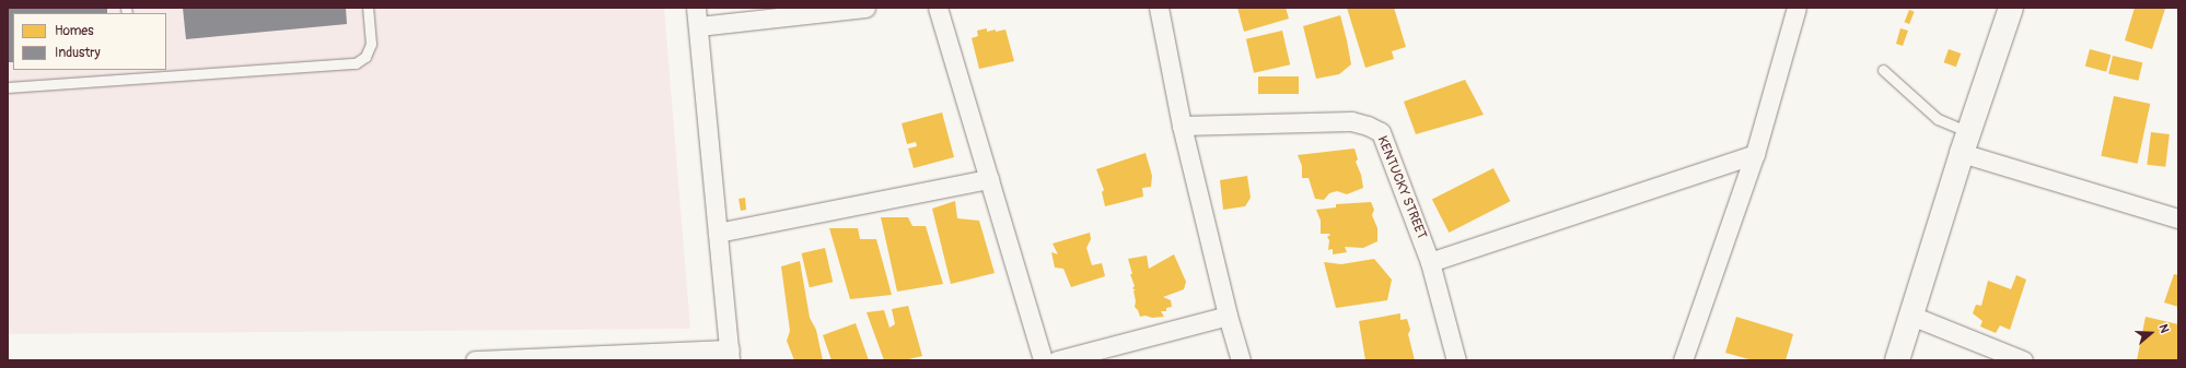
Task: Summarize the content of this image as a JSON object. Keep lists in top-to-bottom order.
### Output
{
  "streets": {
    "street": ["KENTUCKY STREET"]
  },
  "legend": ["Homes", "Industry"],
  "north": "right"
}
